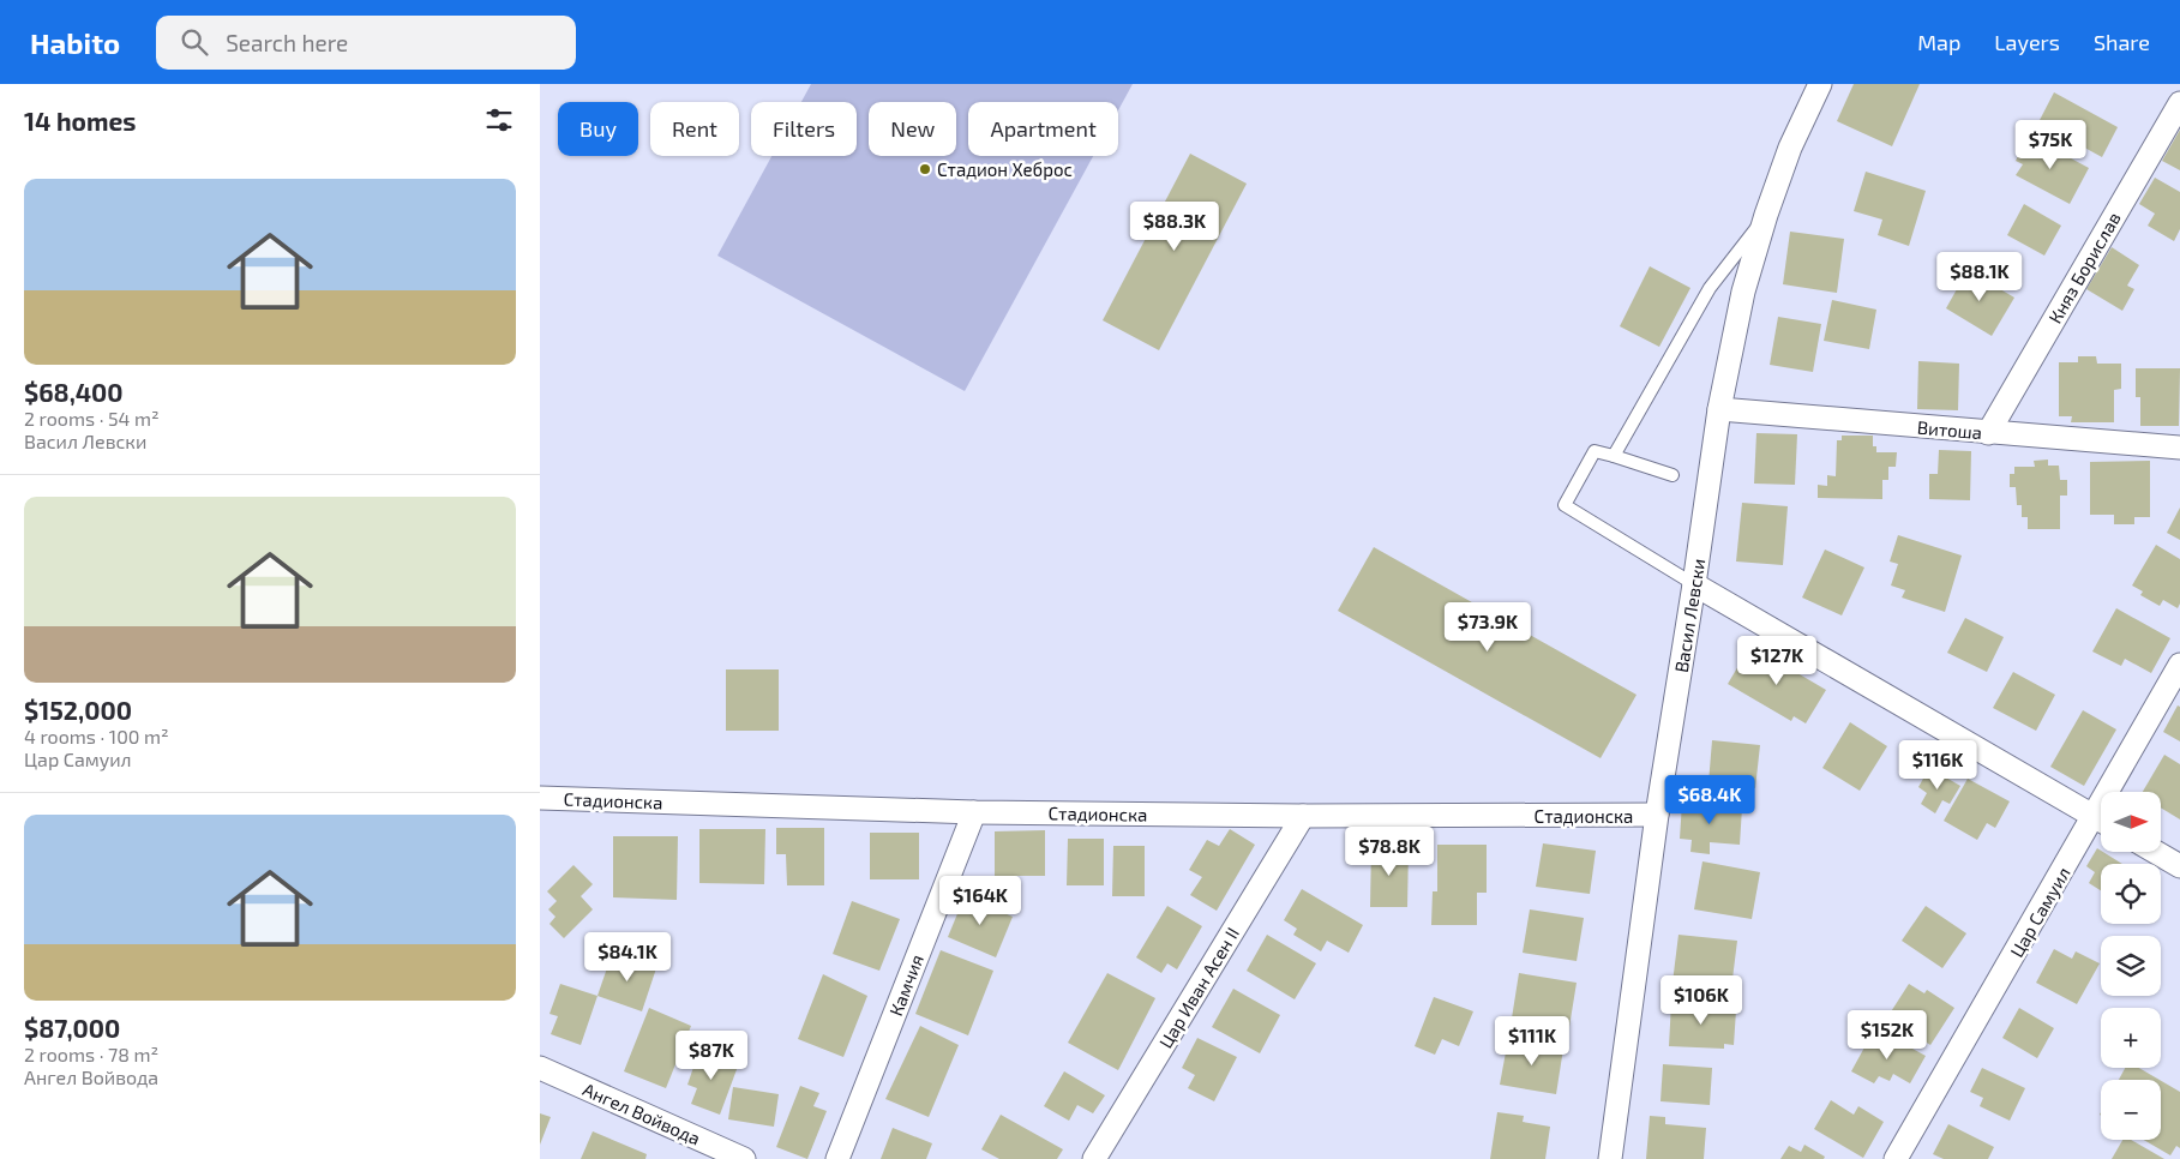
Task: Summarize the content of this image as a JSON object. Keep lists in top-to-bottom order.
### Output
{
  "streets": {
    "street": [
      "Княз Борислав",
      "Витоша",
      "Васил Левски",
      "Стадионска",
      "Цар Самуил",
      "Камчия",
      "Цар Иван Асен II",
      "Ангел Войвода"
    ]
  },
  "crossings": [
    ["Княз Борислав", "Витоша"],
    ["Витоша", "Васил Левски"],
    ["Васил Левски", "Стадионска"],
    ["Стадионска", "Камчия"],
    ["Стадионска", "Цар Иван Асен II"]
  ],
  "places": ["Стадион Хеброс"],
  "north": "right",
  "page": {
    "header": "Habito",
    "search": "Search here",
    "nav": ["Map", "Layers", "Share"],
    "heading": "14 homes",
    "chip": [
      "Buy",
      "Rent",
      "Filters",
      "New",
      "Apartment"
    ],
    "price": [
      "$75K",
      "$88.3K",
      "$88.1K",
      "$73.9K",
      "$127K",
      "$116K",
      "$68.4K",
      "$78.8K",
      "$164K",
      "$84.1K",
      "$106K",
      "$152K",
      "$111K",
      "$87K"
    ],
    "list": [
      {
        "name": "$68,400",
        "note": "2 rooms · 54 m² · Васил Левски"
      },
      {
        "name": "$152,000",
        "note": "4 rooms · 100 m² · Цар Самуил"
      },
      {
        "name": "$87,000",
        "note": "2 rooms · 78 m² · Ангел Войвода"
      }
    ],
    "map_buttons": ["+", "−"]
  }
}
